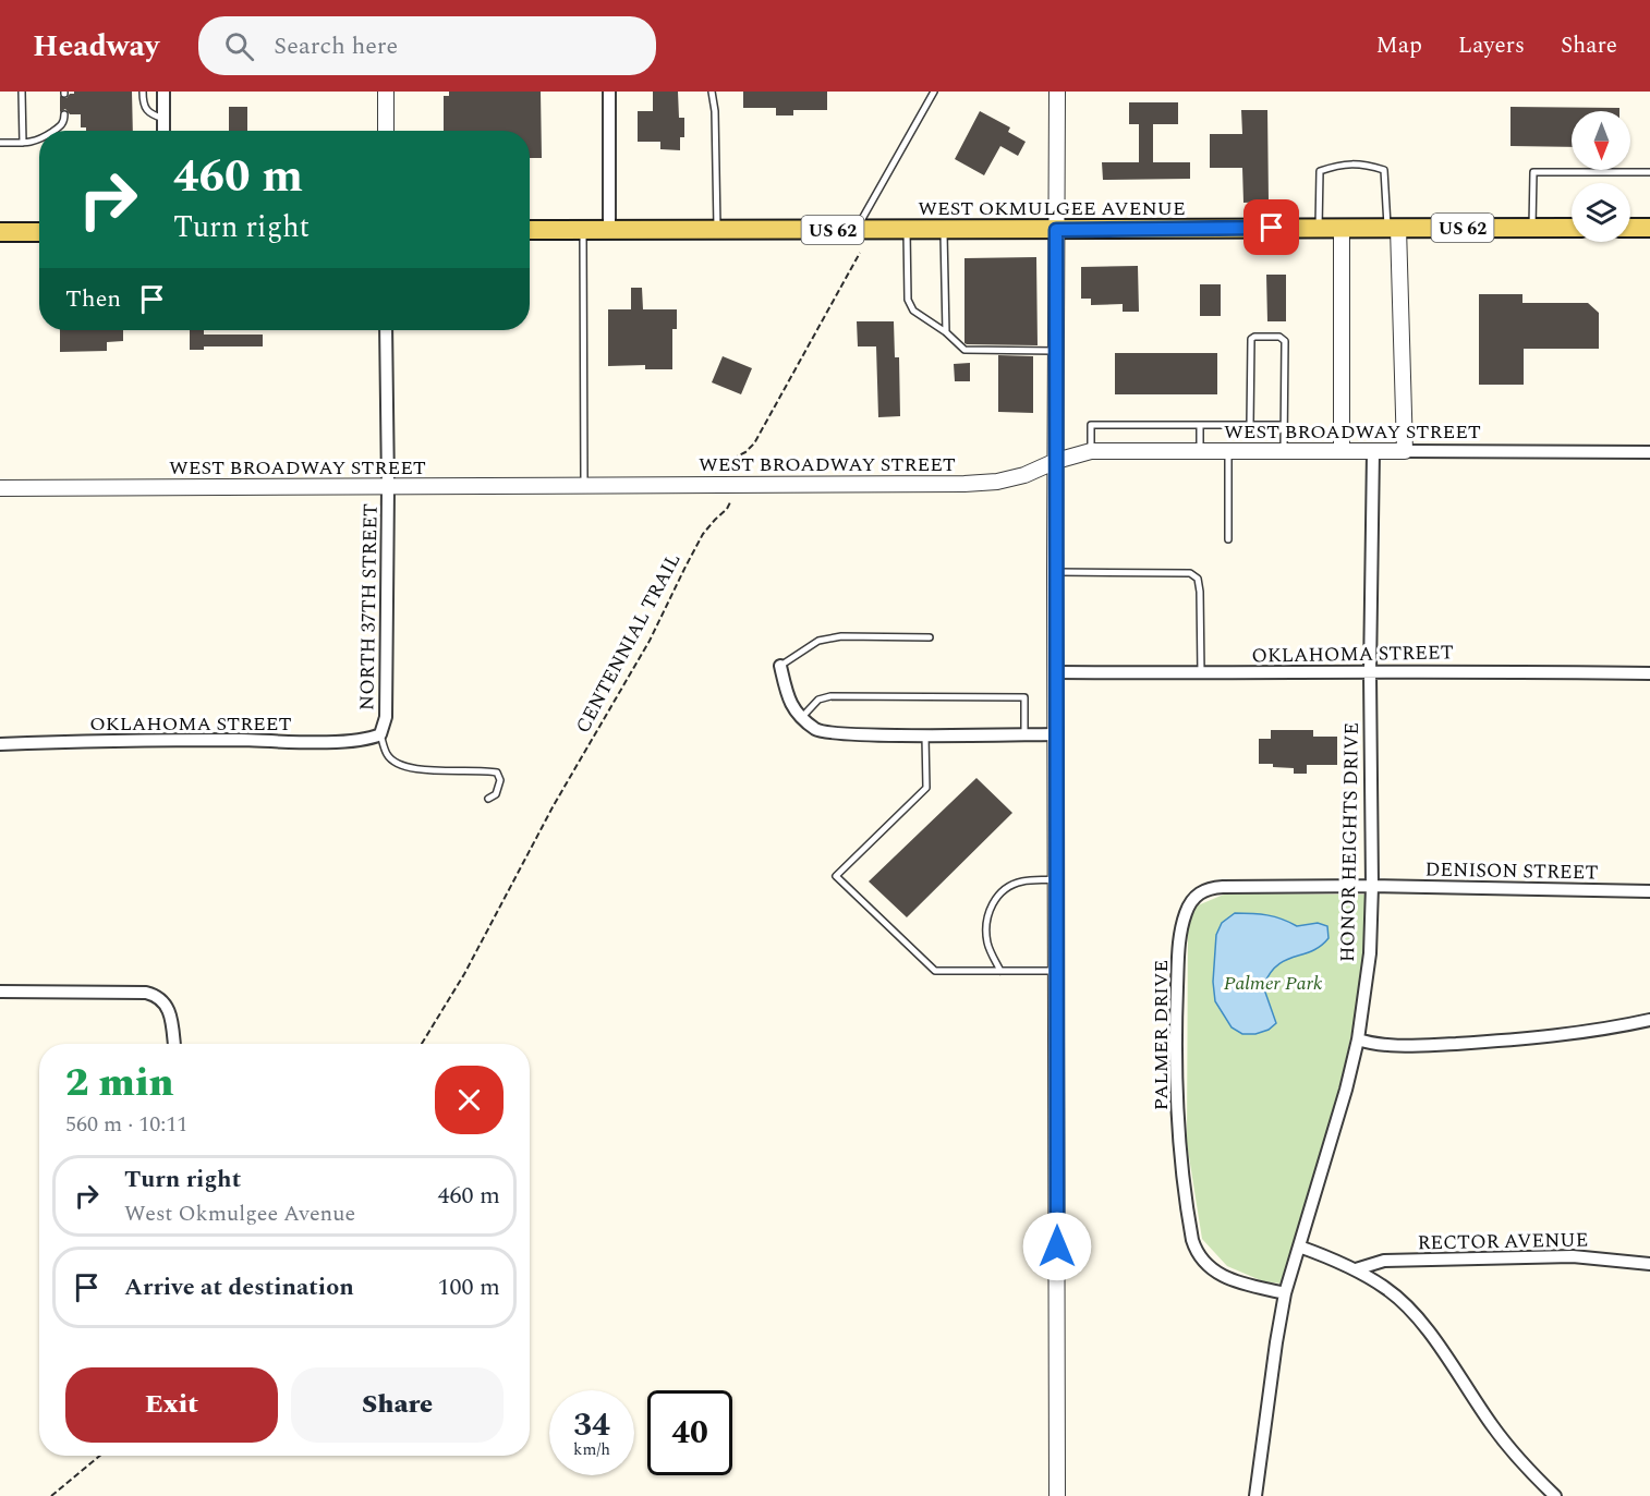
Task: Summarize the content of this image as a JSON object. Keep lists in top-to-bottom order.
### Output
{
  "streets": {
    "main road": ["WEST OKMULGEE AVENUE", "US 62"],
    "street": [
      "WEST BROADWAY STREET",
      "NORTH 37TH STREET",
      "OKLAHOMA STREET",
      "HONOR HEIGHTS DRIVE",
      "DENISON STREET",
      "PALMER DRIVE",
      "RECTOR AVENUE"
    ],
    "path": ["CENTENNIAL TRAIL"]
  },
  "crossings": [
    ["WEST BROADWAY STREET", "NORTH 37TH STREET"],
    ["WEST BROADWAY STREET", "CENTENNIAL TRAIL"],
    ["WEST BROADWAY STREET", "HONOR HEIGHTS DRIVE"],
    ["NORTH 37TH STREET", "OKLAHOMA STREET"],
    ["OKLAHOMA STREET", "HONOR HEIGHTS DRIVE"],
    ["HONOR HEIGHTS DRIVE", "DENISON STREET"],
    ["HONOR HEIGHTS DRIVE", "PALMER DRIVE"],
    ["DENISON STREET", "PALMER DRIVE"]
  ],
  "parks": ["Palmer Park"],
  "north": "bottom",
  "page": {
    "header": "Headway",
    "search": "Search here",
    "nav": ["Map", "Layers", "Share"],
    "turn": ["460 m", "Turn right"],
    "then": "Then",
    "heading": ["2 min", "560 m · 10:11"],
    "list": [
      {
        "name": "Turn right",
        "note": "West Okmulgee Avenue",
        "value": "460 m"
      },
      {
        "name": "Arrive at destination",
        "value": "100 m"
      }
    ],
    "buttons": ["Exit", "Share"],
    "speed": "34 km/h",
    "limit": "40"
  }
}
